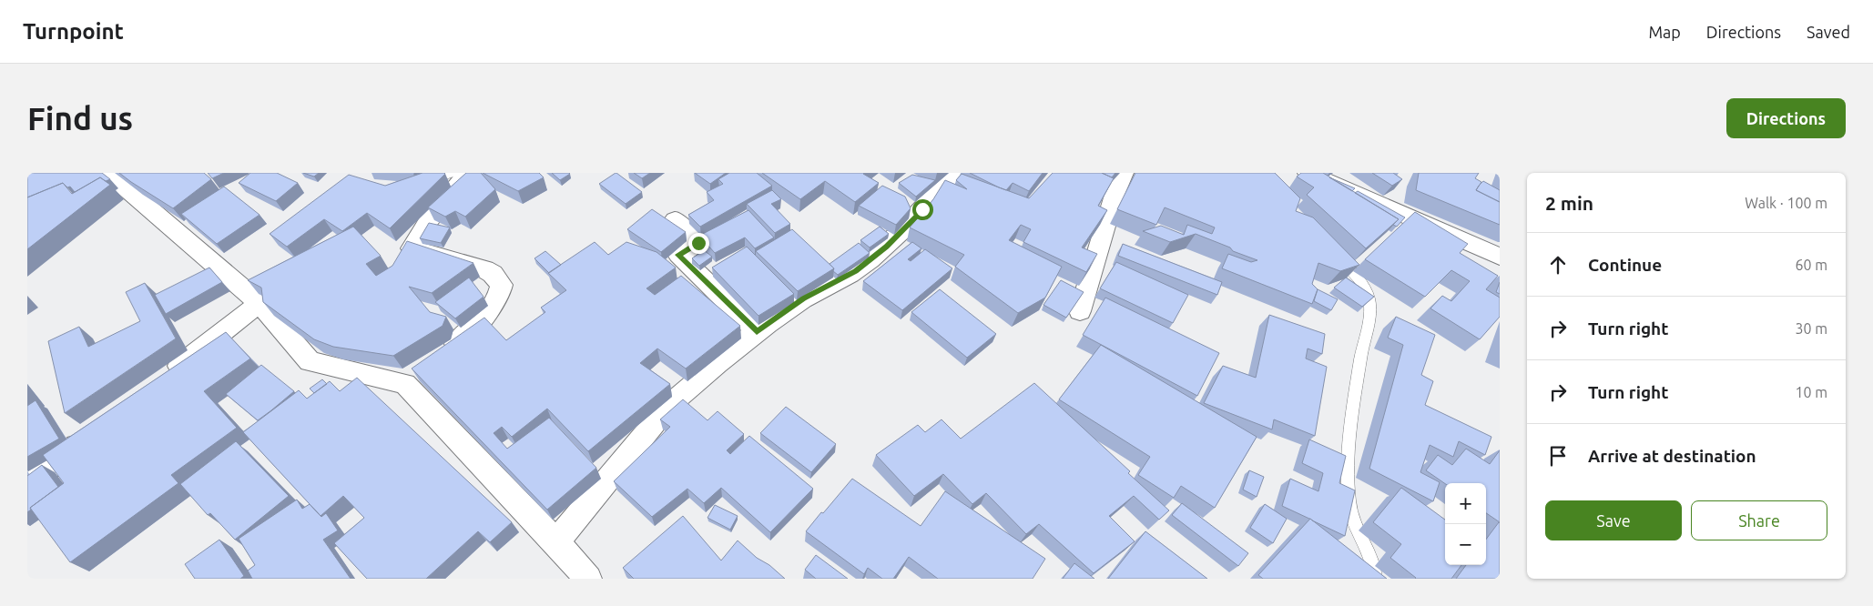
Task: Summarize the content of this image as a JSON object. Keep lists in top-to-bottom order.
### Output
{
  "page": {
    "header": "Turnpoint",
    "nav": ["Map", "Directions", "Saved"],
    "buttons": [
      "Directions",
      ["Save", "Share"]
    ],
    "title": "Find us",
    "heading": ["2 min", "Walk · 100 m"],
    "list": [
      ["Continue", "60 m"],
      ["Turn right", "30 m"],
      ["Turn right", "10 m"],
      "Arrive at destination"
    ],
    "map_buttons": ["+", "−"]
  }
}
